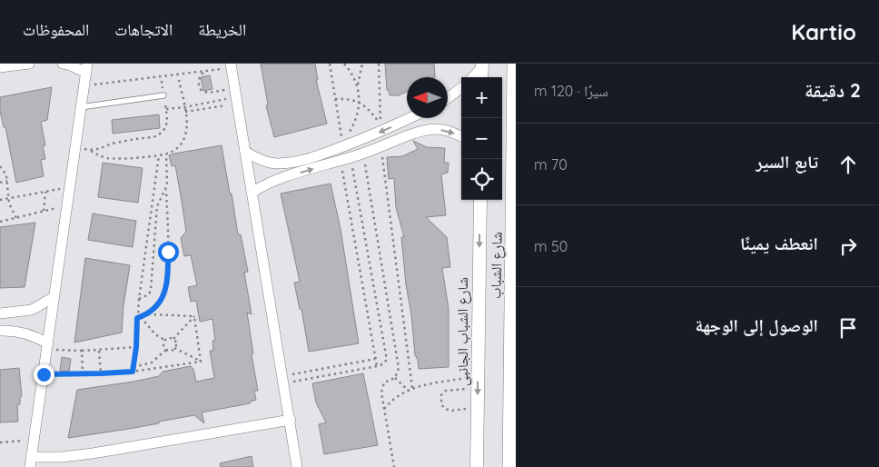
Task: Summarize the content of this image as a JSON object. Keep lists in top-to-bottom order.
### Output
{
  "streets": {
    "main road": ["شارع الشباب"],
    "street": ["شارع الشباب الجانبى"]
  },
  "one_way": ["شارع الشباب الجانبى"],
  "north": "left",
  "page": {
    "header": "Kartio",
    "nav": ["الخريطة", "الاتجاهات", "المحفوظات"],
    "heading": ["2 دقيقة", "سيرًا · 120 m"],
    "map_buttons": ["+", "−"],
    "list": [
      ["تابع السير", "70 m"],
      ["انعطف يمينًا", "50 m"],
      "الوصول إلى الوجهة"
    ]
  }
}
